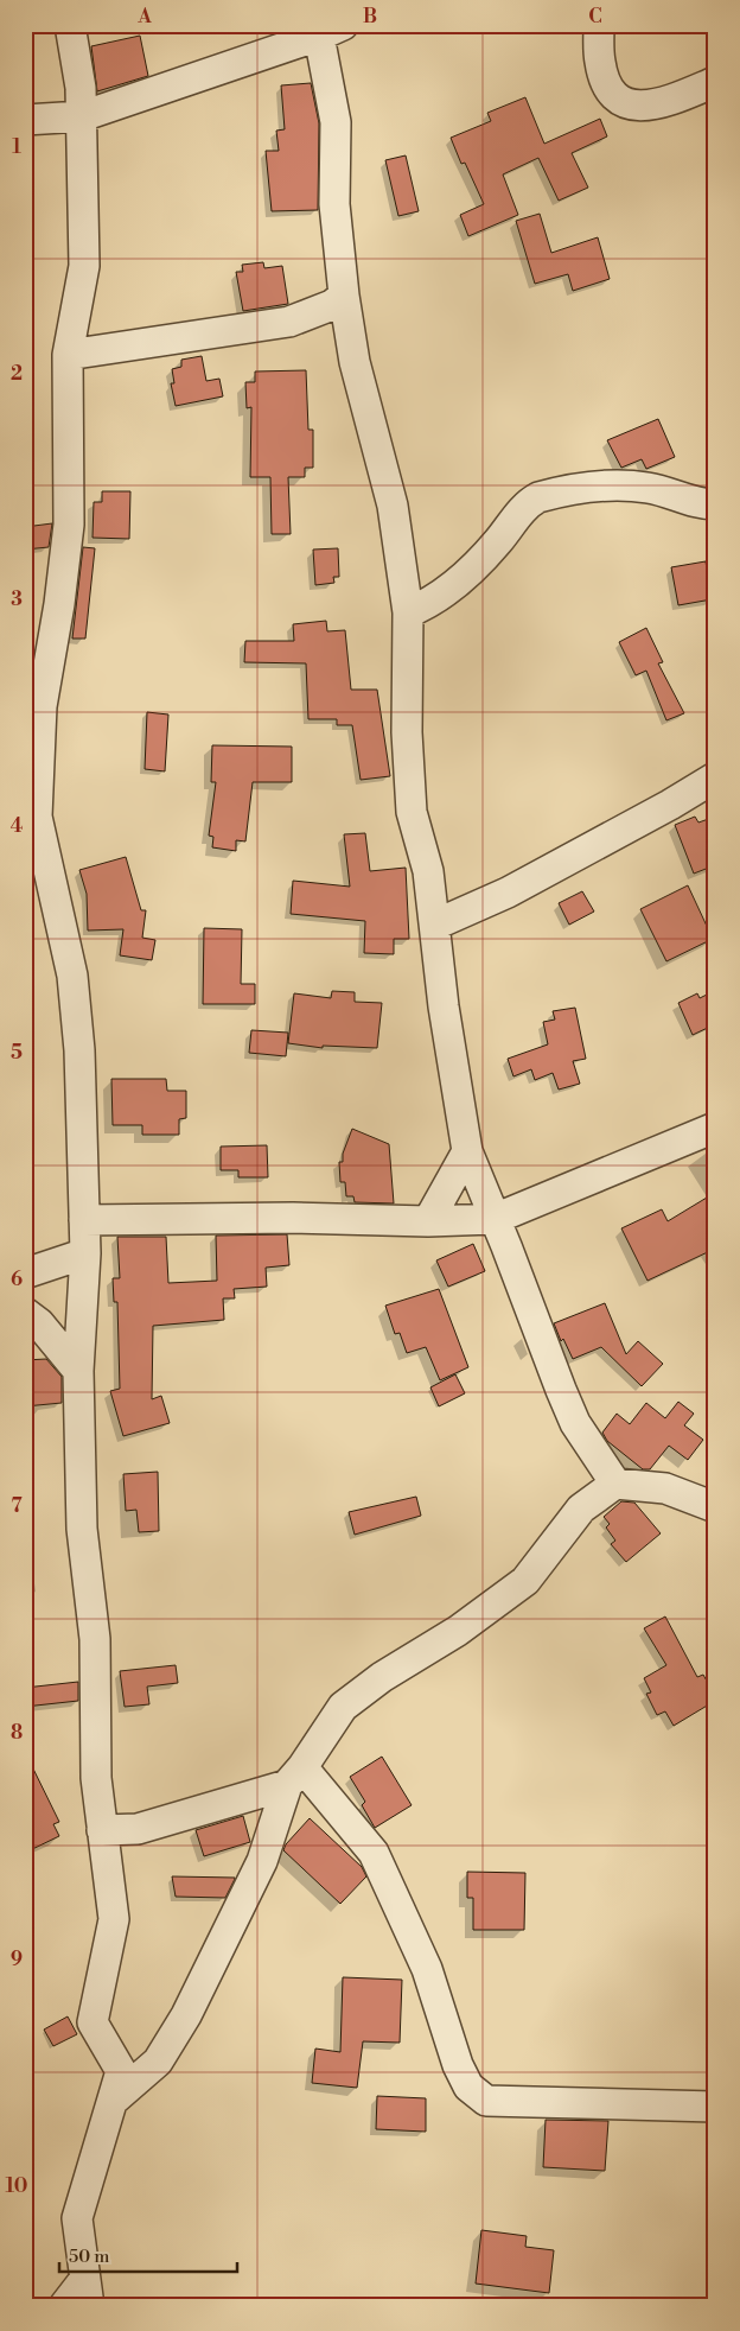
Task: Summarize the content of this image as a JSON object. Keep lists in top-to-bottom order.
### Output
{
  "scale_bar": "50 m",
  "grid": {
    "columns": ["A", "B", "C"],
    "rows": [
      "1",
      "2",
      "3",
      "4",
      "5",
      "6",
      "7",
      "8",
      "9",
      "10"
    ]
  }
}
